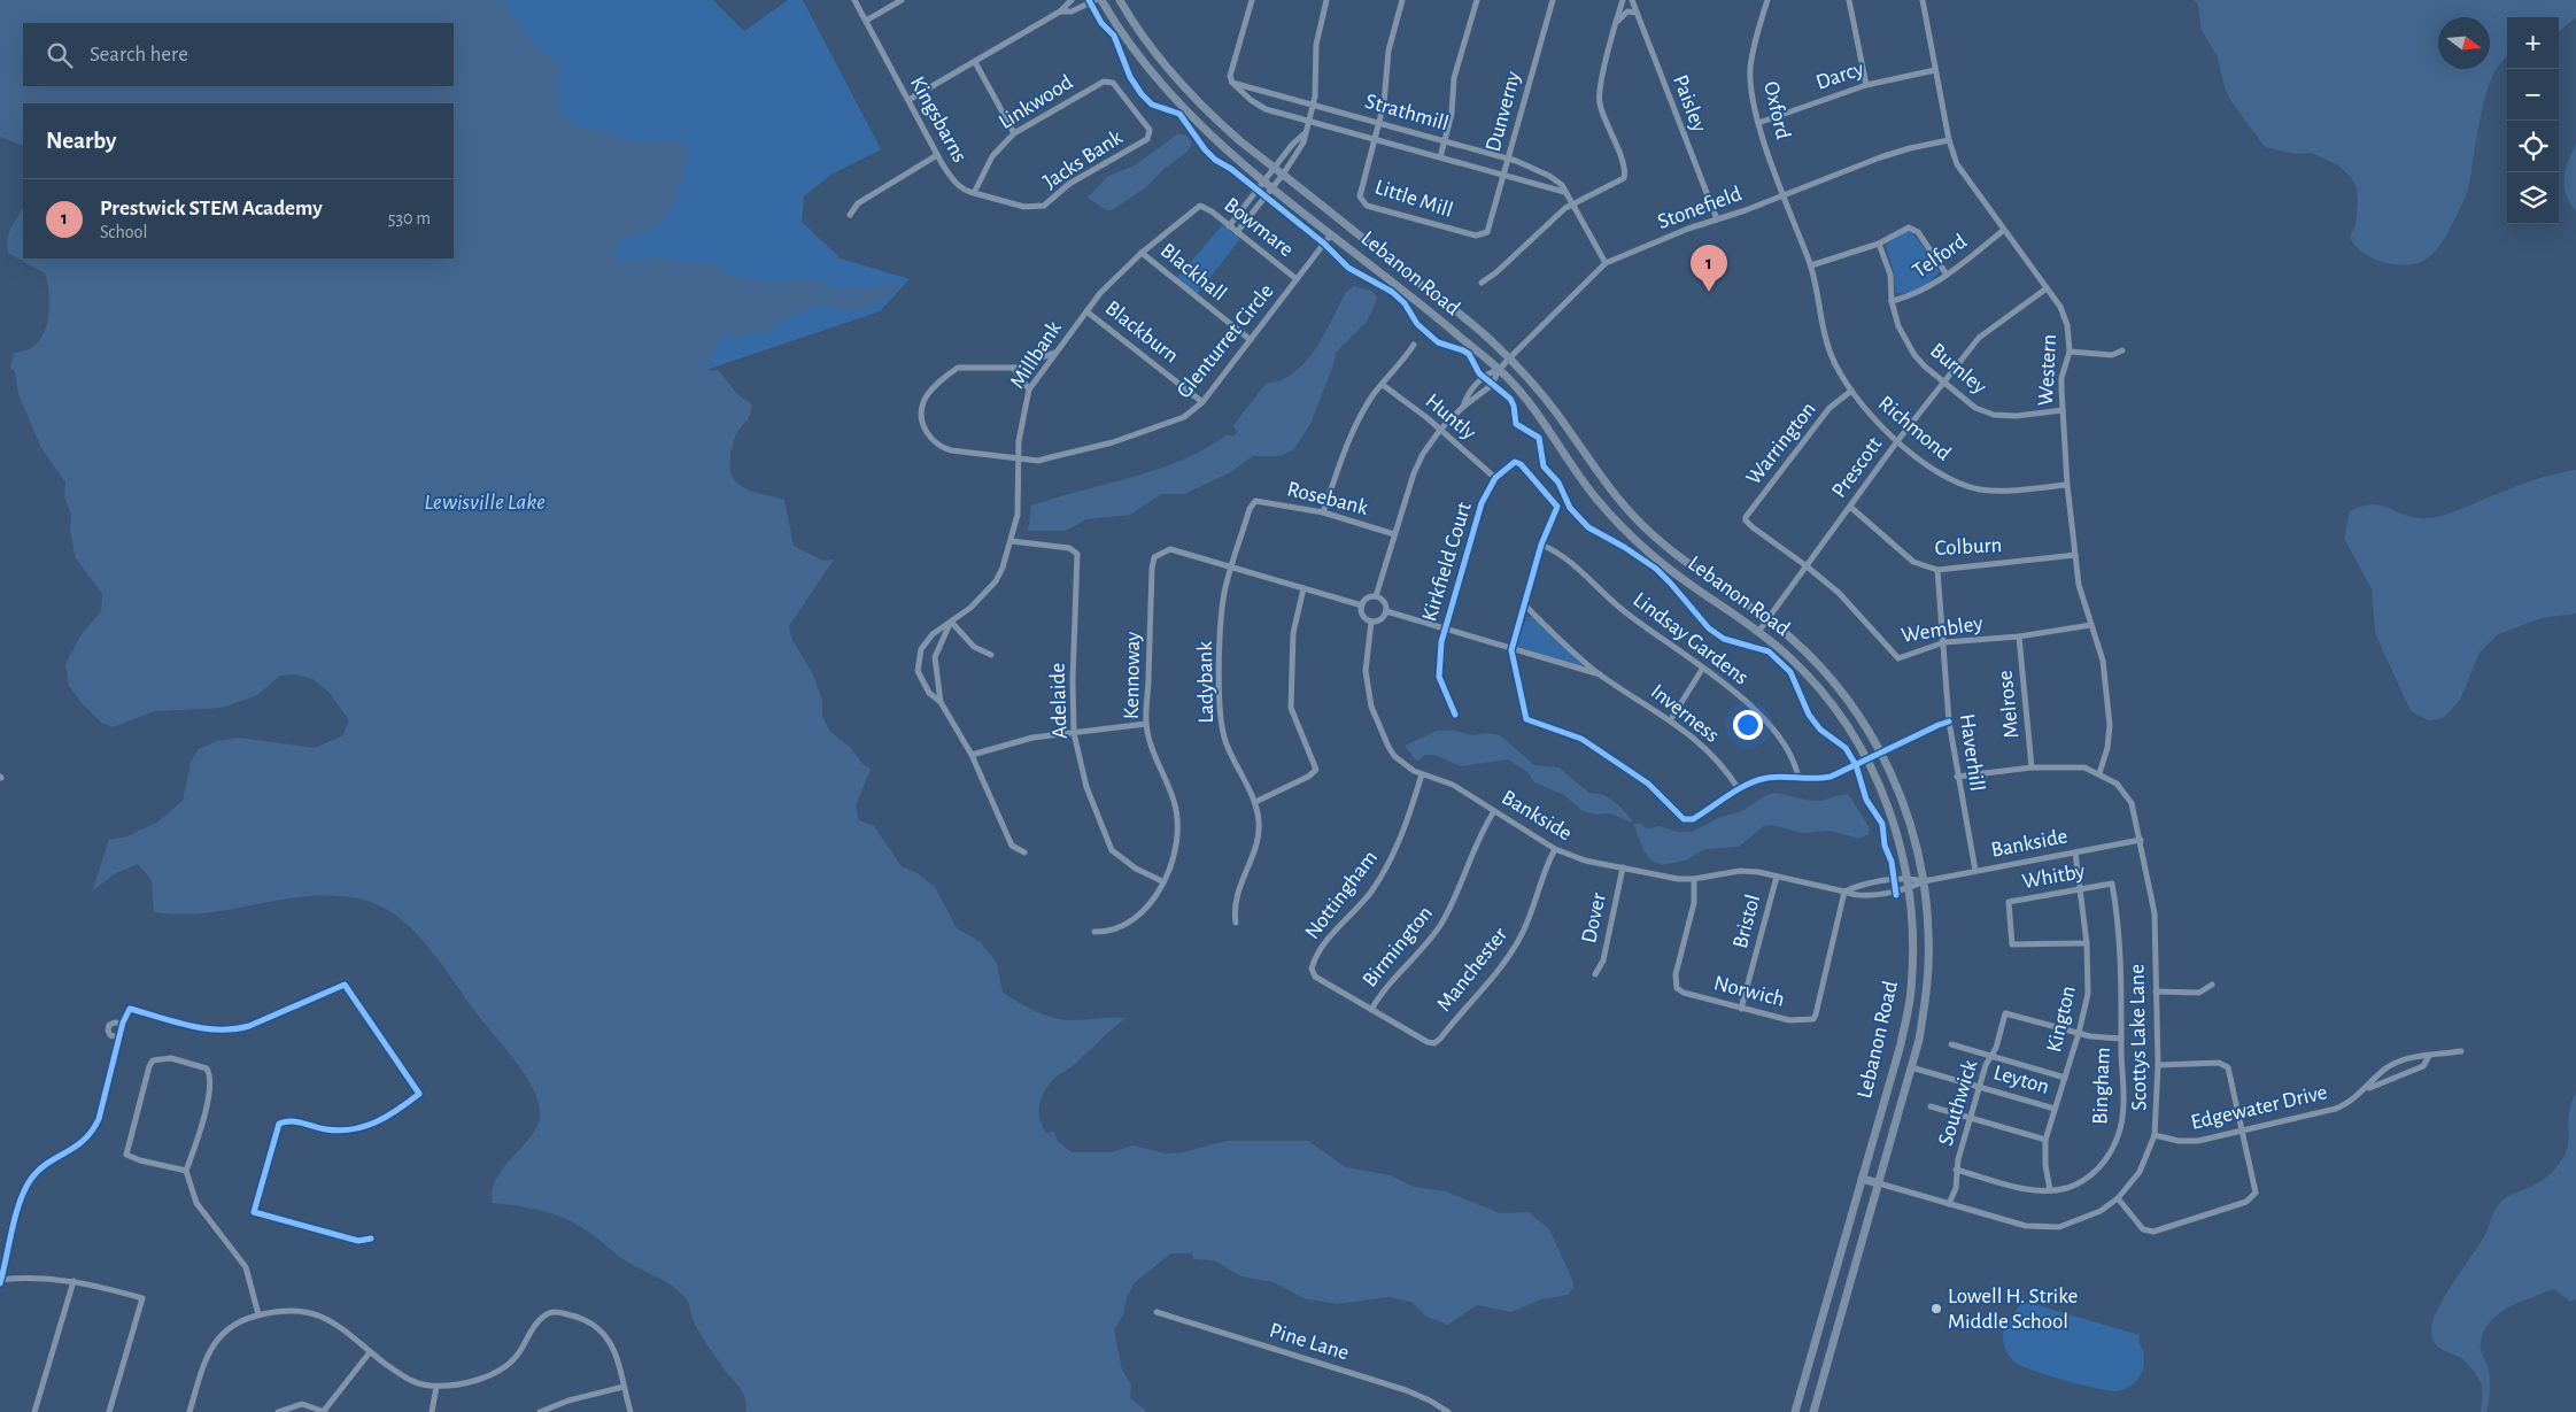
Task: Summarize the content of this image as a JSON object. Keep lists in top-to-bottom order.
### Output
{
  "streets": {
    "main road": ["Lebanon Road"],
    "street": [
      "Darcy",
      "Linkwood",
      "Paisley",
      "Oxford",
      "Dunverny",
      "Strathmill",
      "Kingsbarns",
      "Jacks Bank",
      "Little Mill",
      "Stonefield",
      "Bowmare",
      "Telford",
      "Blackhall",
      "Blackburn",
      "Glenturret Circle",
      "Millbank",
      "Burnley",
      "Western",
      "Huntly",
      "Richmond",
      "Warrington",
      "Prescott",
      "Rosebank",
      "Colburn",
      "Kirkfield Court",
      "Wembley",
      "Lindsay Gardens",
      "Kennoway",
      "Ladybank",
      "Adelaide",
      "Melrose",
      "Inverness",
      "Haverhill",
      "Bankside",
      "Whitby",
      "Nottingham",
      "Dover",
      "Bristol",
      "Birmington",
      "Manchester",
      "Norwich",
      "Kington",
      "Scottys Lake Lane",
      "Leyton",
      "Bingham",
      "Southwick",
      "Edgewater Drive",
      "Pine Lane"
    ]
  },
  "crossings": [
    ["Darcy", "Oxford"],
    ["Darcy", "Western"],
    ["Linkwood", "Kingsbarns"],
    ["Linkwood", "Jacks Bank"],
    ["Paisley", "Stonefield"],
    ["Oxford", "Stonefield"],
    ["Oxford", "Richmond"],
    ["Dunverny", "Strathmill"],
    ["Dunverny", "Little Mill"],
    ["Strathmill", "Little Mill"],
    ["Strathmill", "Stonefield"],
    ["Kingsbarns", "Jacks Bank"],
    ["Stonefield", "Lebanon Road"],
    ["Stonefield", "Western"],
    ["Stonefield", "Richmond"],
    ["Bowmare", "Glenturret Circle"],
    ["Bowmare", "Millbank"],
    ["Telford", "Burnley"],
    ["Telford", "Western"],
    ["Blackhall", "Glenturret Circle"],
    ["Blackhall", "Millbank"],
    ["Lebanon Road", "Glenturret Circle"],
    ["Lebanon Road", "Prescott"],
    ["Lebanon Road", "Bankside"],
    ["Lebanon Road", "Scottys Lake Lane"],
    ["Lebanon Road", "Leyton"],
    ["Blackburn", "Glenturret Circle"],
    ["Blackburn", "Millbank"],
    ["Glenturret Circle", "Millbank"],
    ["Millbank", "Adelaide"],
    ["Burnley", "Western"],
    ["Burnley", "Prescott"],
    ["Western", "Richmond"],
    ["Western", "Prescott"],
    ["Western", "Colburn"],
    ["Western", "Wembley"],
    ["Western", "Scottys Lake Lane"],
    ["Huntly", "Kirkfield Court"],
    ["Richmond", "Warrington"],
    ["Richmond", "Prescott"],
    ["Warrington", "Wembley"],
    ["Prescott", "Colburn"],
    ["Prescott", "Wembley"],
    ["Rosebank", "Ladybank"],
    ["Colburn", "Haverhill"],
    ["Kirkfield Court", "Inverness"],
    ["Wembley", "Melrose"],
    ["Wembley", "Haverhill"],
    ["Kennoway", "Ladybank"],
    ["Kennoway", "Adelaide"],
    ["Melrose", "Scottys Lake Lane"],
    ["Inverness", "Bankside"],
    ["Haverhill", "Bankside"],
    ["Haverhill", "Scottys Lake Lane"],
    ["Bankside", "Nottingham"],
    ["Bankside", "Dover"],
    ["Bankside", "Bristol"],
    ["Bankside", "Birmington"],
    ["Bankside", "Manchester"],
    ["Bankside", "Norwich"],
    ["Bankside", "Kington"],
    ["Bankside", "Scottys Lake Lane"],
    ["Whitby", "Kington"],
    ["Whitby", "Bingham"],
    ["Nottingham", "Birmington"],
    ["Nottingham", "Manchester"],
    ["Bristol", "Norwich"],
    ["Birmington", "Manchester"],
    ["Kington", "Leyton"],
    ["Kington", "Bingham"],
    ["Kington", "Southwick"],
    ["Scottys Lake Lane", "Southwick"],
    ["Scottys Lake Lane", "Edgewater Drive"],
    ["Leyton", "Southwick"],
    ["Bingham", "Southwick"]
  ],
  "water": ["Lewisville Lake"],
  "places": ["Lowell H. Strike Middle School"],
  "north": "right",
  "page": {
    "map_buttons": ["+", "−"],
    "search": "Search here",
    "heading": "Nearby",
    "list": [
      {
        "mark": "1",
        "name": "Prestwick STEM Academy",
        "note": "School",
        "value": "530 m"
      }
    ],
    "pins": "1"
  }
}
